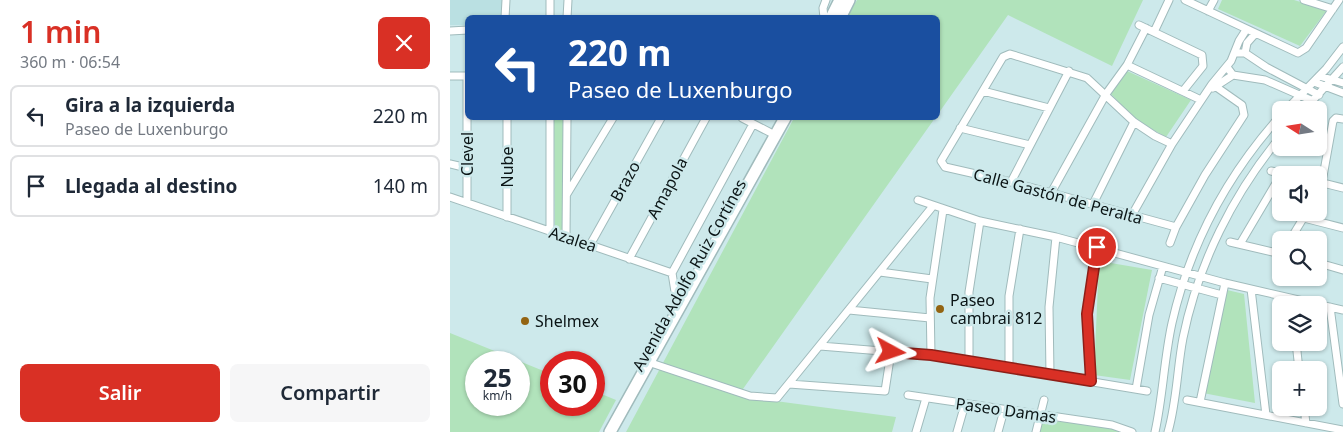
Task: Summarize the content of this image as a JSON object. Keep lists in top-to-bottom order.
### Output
{
  "streets": {
    "main road": ["Avenida Adolfo Ruiz Cortínes"],
    "street": [
      "Clevel",
      "Nube",
      "Brazo",
      "Amapola",
      "Calle Gastón de Peralta",
      "Azalea",
      "Paseo Damas"
    ]
  },
  "crossings": [
    ["Clevel", "Azalea"],
    ["Nube", "Azalea"],
    ["Brazo", "Azalea"],
    ["Amapola", "Azalea"]
  ],
  "places": ["Paseo cambrai 812", "Shelmex"],
  "north": "left",
  "page": {
    "heading": ["1 min", "360 m · 06:54"],
    "turn": ["220 m", "Paseo de Luxenburgo"],
    "list": [
      {
        "name": "Gira a la izquierda",
        "note": "Paseo de Luxenburgo",
        "value": "220 m"
      },
      {
        "name": "Llegada al destino",
        "value": "140 m"
      }
    ],
    "map_buttons": "+",
    "speed": "25 km/h",
    "limit": "30",
    "buttons": ["Salir", "Compartir"]
  }
}
